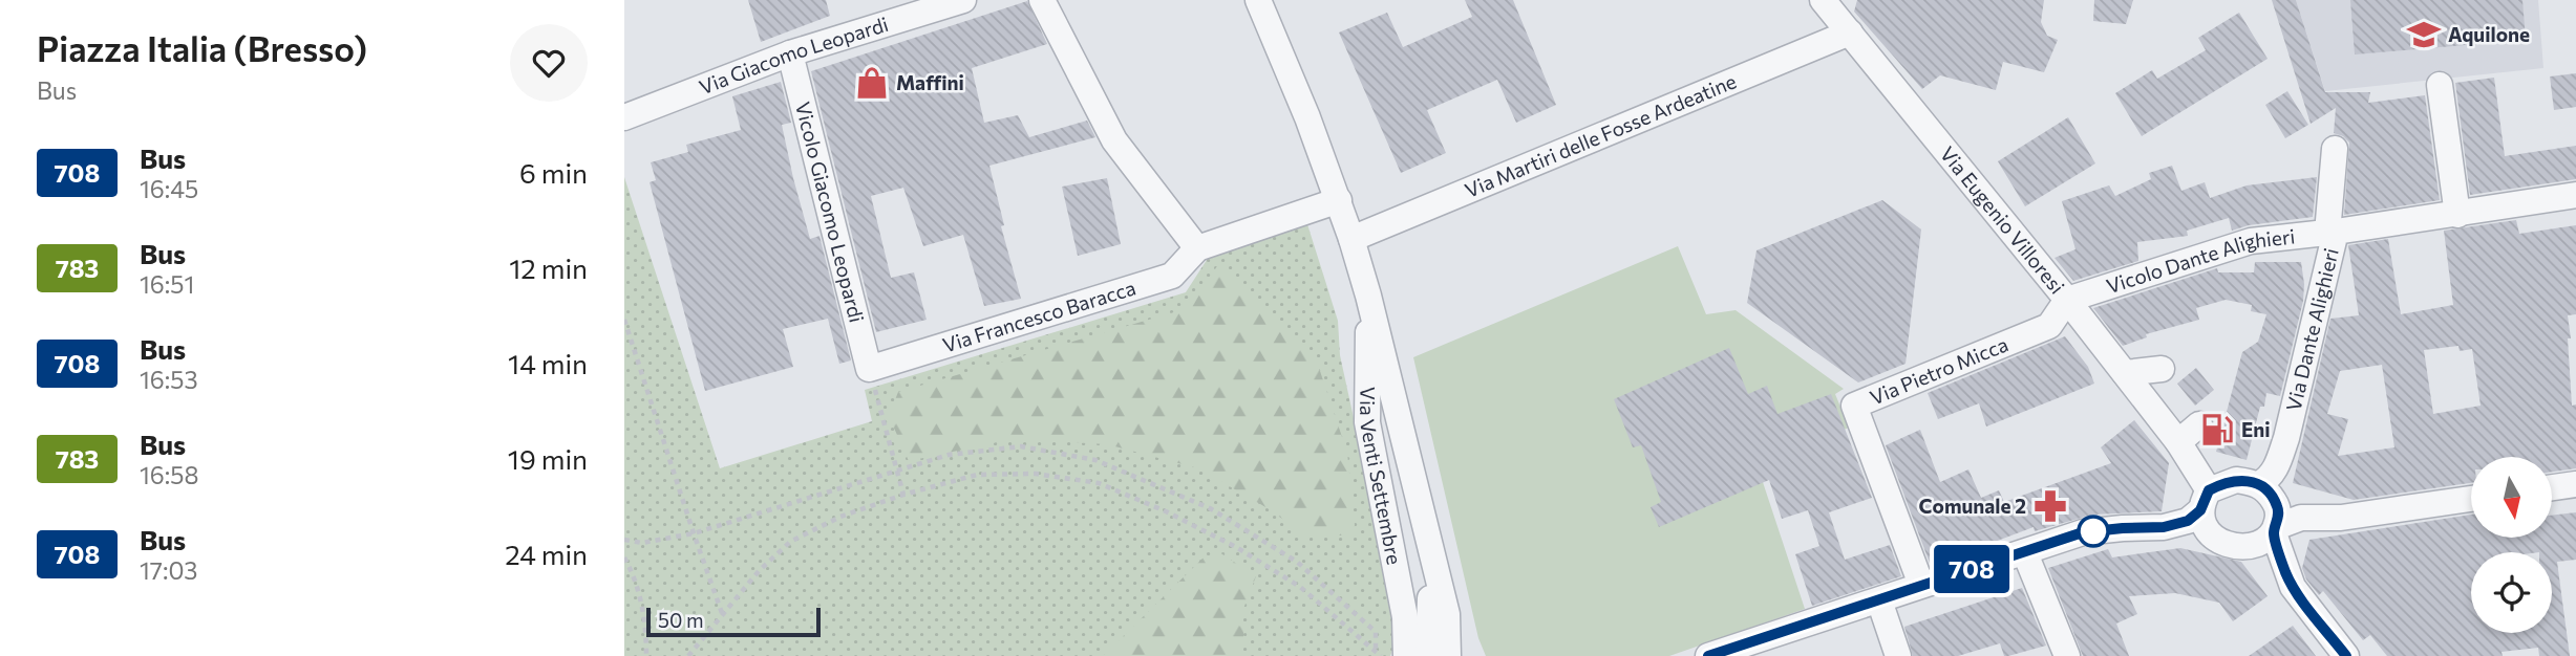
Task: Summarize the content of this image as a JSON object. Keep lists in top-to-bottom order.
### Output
{
  "streets": {
    "street": [
      "Via Giacomo Leopardi",
      "Via Martiri delle Fosse Ardeatine",
      "Vicolo Giacomo Leopardi",
      "Via Eugenio Villoresi",
      "Vicolo Dante Alighieri",
      "Via Francesco Baracca",
      "Via Dante Alighieri",
      "Via Pietro Micca",
      "Via Venti Settembre"
    ]
  },
  "crossings": [
    ["Via Giacomo Leopardi", "Vicolo Giacomo Leopardi"],
    ["Via Martiri delle Fosse Ardeatine", "Via Eugenio Villoresi"],
    ["Via Martiri delle Fosse Ardeatine", "Via Venti Settembre"],
    ["Vicolo Giacomo Leopardi", "Via Francesco Baracca"],
    ["Via Eugenio Villoresi", "Vicolo Dante Alighieri"],
    ["Via Eugenio Villoresi", "Via Dante Alighieri"],
    ["Via Eugenio Villoresi", "Via Pietro Micca"],
    ["Vicolo Dante Alighieri", "Via Dante Alighieri"],
    ["Vicolo Dante Alighieri", "Via Pietro Micca"],
    ["Via Francesco Baracca", "Via Venti Settembre"]
  ],
  "places": {
    "school or university": ["Aquilone"],
    "shop": ["Maffini"],
    "fuel station": ["Eni"],
    "pharmacy": ["Comunale 2"]
  },
  "lines": ["bus line 708"],
  "scale_bar": "50 m",
  "north": "bottom",
  "page": {
    "heading": ["Piazza Italia (Bresso)", "Bus"],
    "on_map": "708",
    "list": [
      {
        "mark": "708",
        "name": "Bus",
        "note": "16:45",
        "value": "6 min"
      },
      {
        "mark": "783",
        "name": "Bus",
        "note": "16:51",
        "value": "12 min"
      },
      {
        "mark": "708",
        "name": "Bus",
        "note": "16:53",
        "value": "14 min"
      },
      {
        "mark": "783",
        "name": "Bus",
        "note": "16:58",
        "value": "19 min"
      },
      {
        "mark": "708",
        "name": "Bus",
        "note": "17:03",
        "value": "24 min"
      }
    ],
    "scale": "50 m"
  }
}
